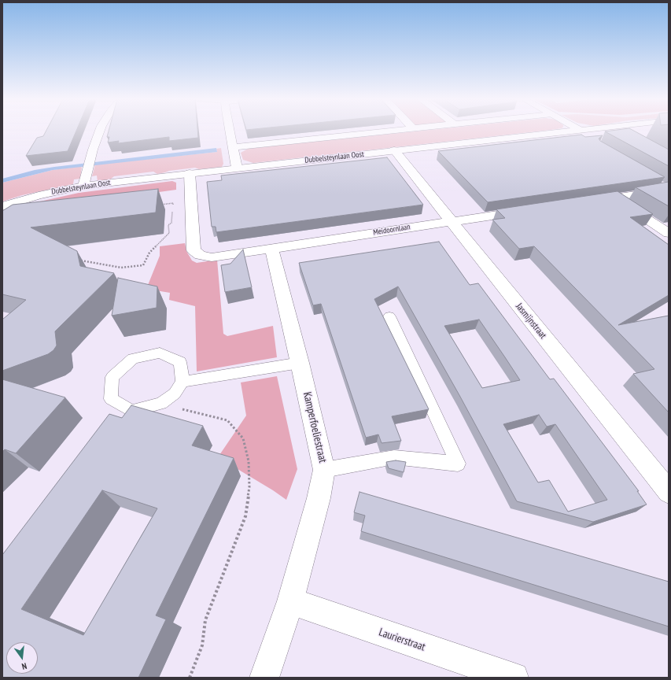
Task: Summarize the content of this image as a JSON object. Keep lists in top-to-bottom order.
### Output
{
  "streets": {
    "street": [
      "Dubbelsteynlaan Oost",
      "Meidoornlaan",
      "Jasmijnstraat",
      "Kamperfoeliestraat",
      "Laurierstraat"
    ]
  },
  "crossings": [
    ["Dubbelsteynlaan Oost", "Meidoornlaan"],
    ["Dubbelsteynlaan Oost", "Jasmijnstraat"],
    ["Meidoornlaan", "Jasmijnstraat"],
    ["Meidoornlaan", "Kamperfoeliestraat"],
    ["Kamperfoeliestraat", "Laurierstraat"]
  ],
  "north": "bottom"
}
